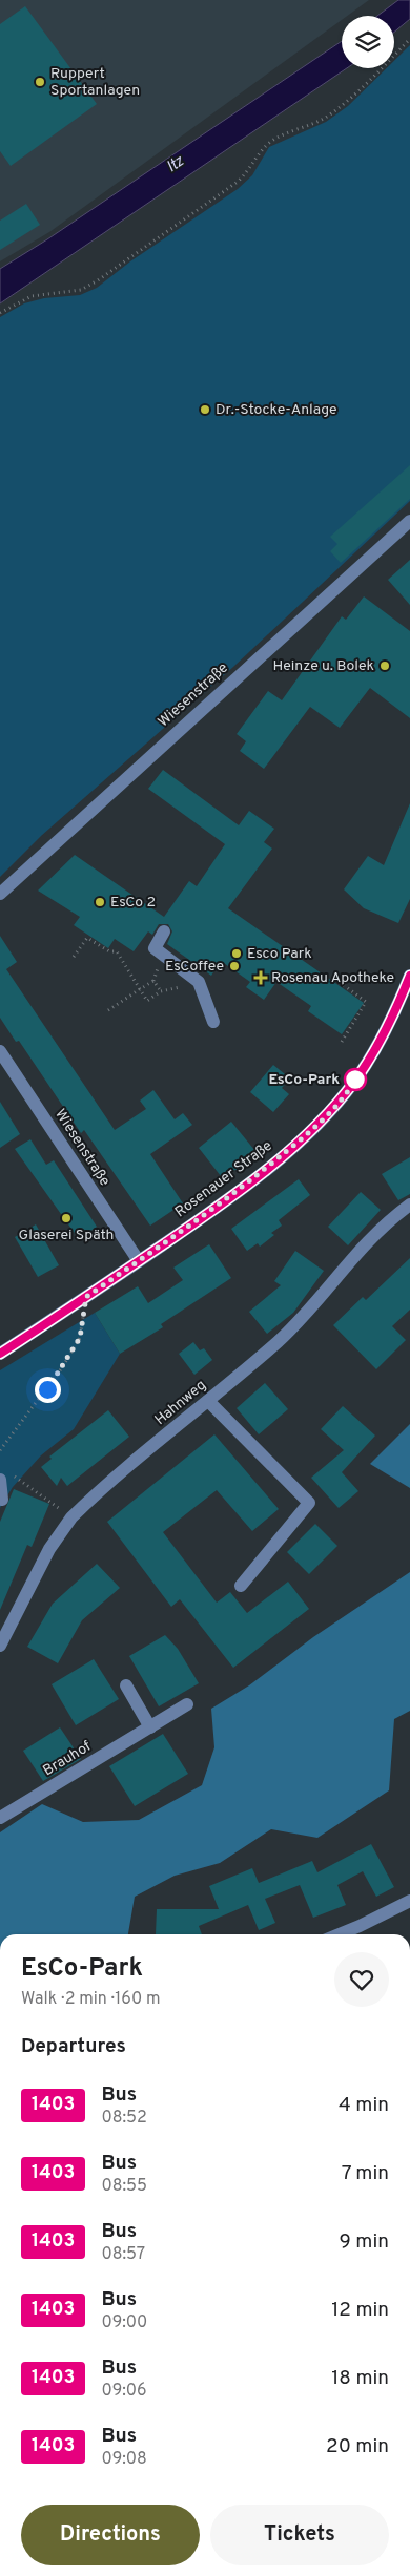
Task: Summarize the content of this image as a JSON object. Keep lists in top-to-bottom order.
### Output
{
  "streets": {
    "street": [
      "Wiesenstraße",
      "Rosenauer Straße",
      "Hahnweg",
      "Brauhof"
    ]
  },
  "crossings": [
    ["Wiesenstraße", "Rosenauer Straße"]
  ],
  "water": ["Itz"],
  "places": {
    "other": [
      "Ruppert Sportanlagen",
      "Dr.-Stocke-Anlage",
      "Heinze u. Bolek",
      "EsCo 2",
      "Esco Park",
      "EsCoffee",
      "EsCo-Park",
      "Glaserei Späth"
    ],
    "health": ["Rosenau Apotheke"]
  },
  "lines": ["bus line 1403"],
  "page": {
    "heading": [
      ["EsCo-Park", "Walk · 2 min · 160 m"],
      "Departures"
    ],
    "list": [
      {
        "mark": "1403",
        "name": "Bus",
        "note": "08:52",
        "value": "4 min"
      },
      {
        "mark": "1403",
        "name": "Bus",
        "note": "08:55",
        "value": "7 min"
      },
      {
        "mark": "1403",
        "name": "Bus",
        "note": "08:57",
        "value": "9 min"
      },
      {
        "mark": "1403",
        "name": "Bus",
        "note": "09:00",
        "value": "12 min"
      },
      {
        "mark": "1403",
        "name": "Bus",
        "note": "09:06",
        "value": "18 min"
      },
      {
        "mark": "1403",
        "name": "Bus",
        "note": "09:08",
        "value": "20 min"
      }
    ],
    "buttons": ["Directions", "Tickets"]
  }
}
